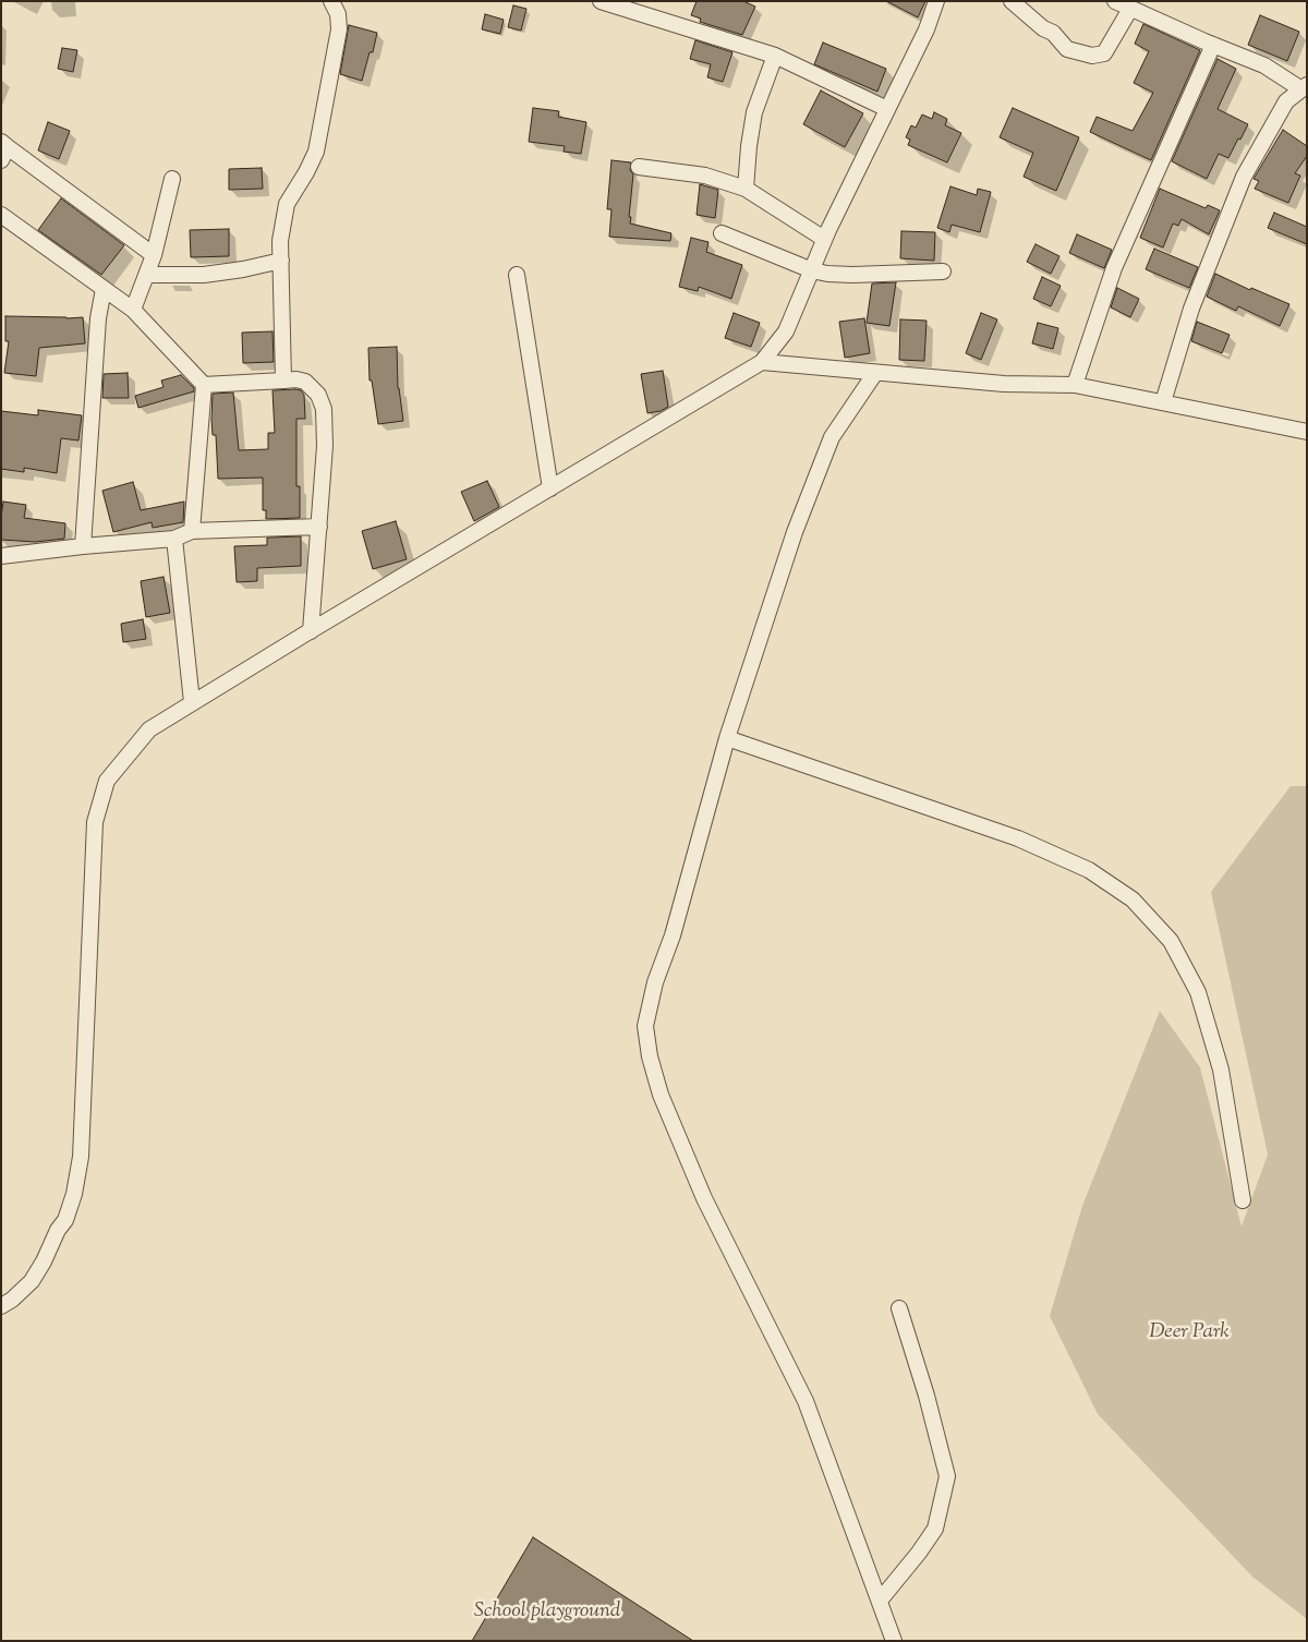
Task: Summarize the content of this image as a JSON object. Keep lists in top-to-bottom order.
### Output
{
  "parks": ["Deer Park", "School playground"]
}
